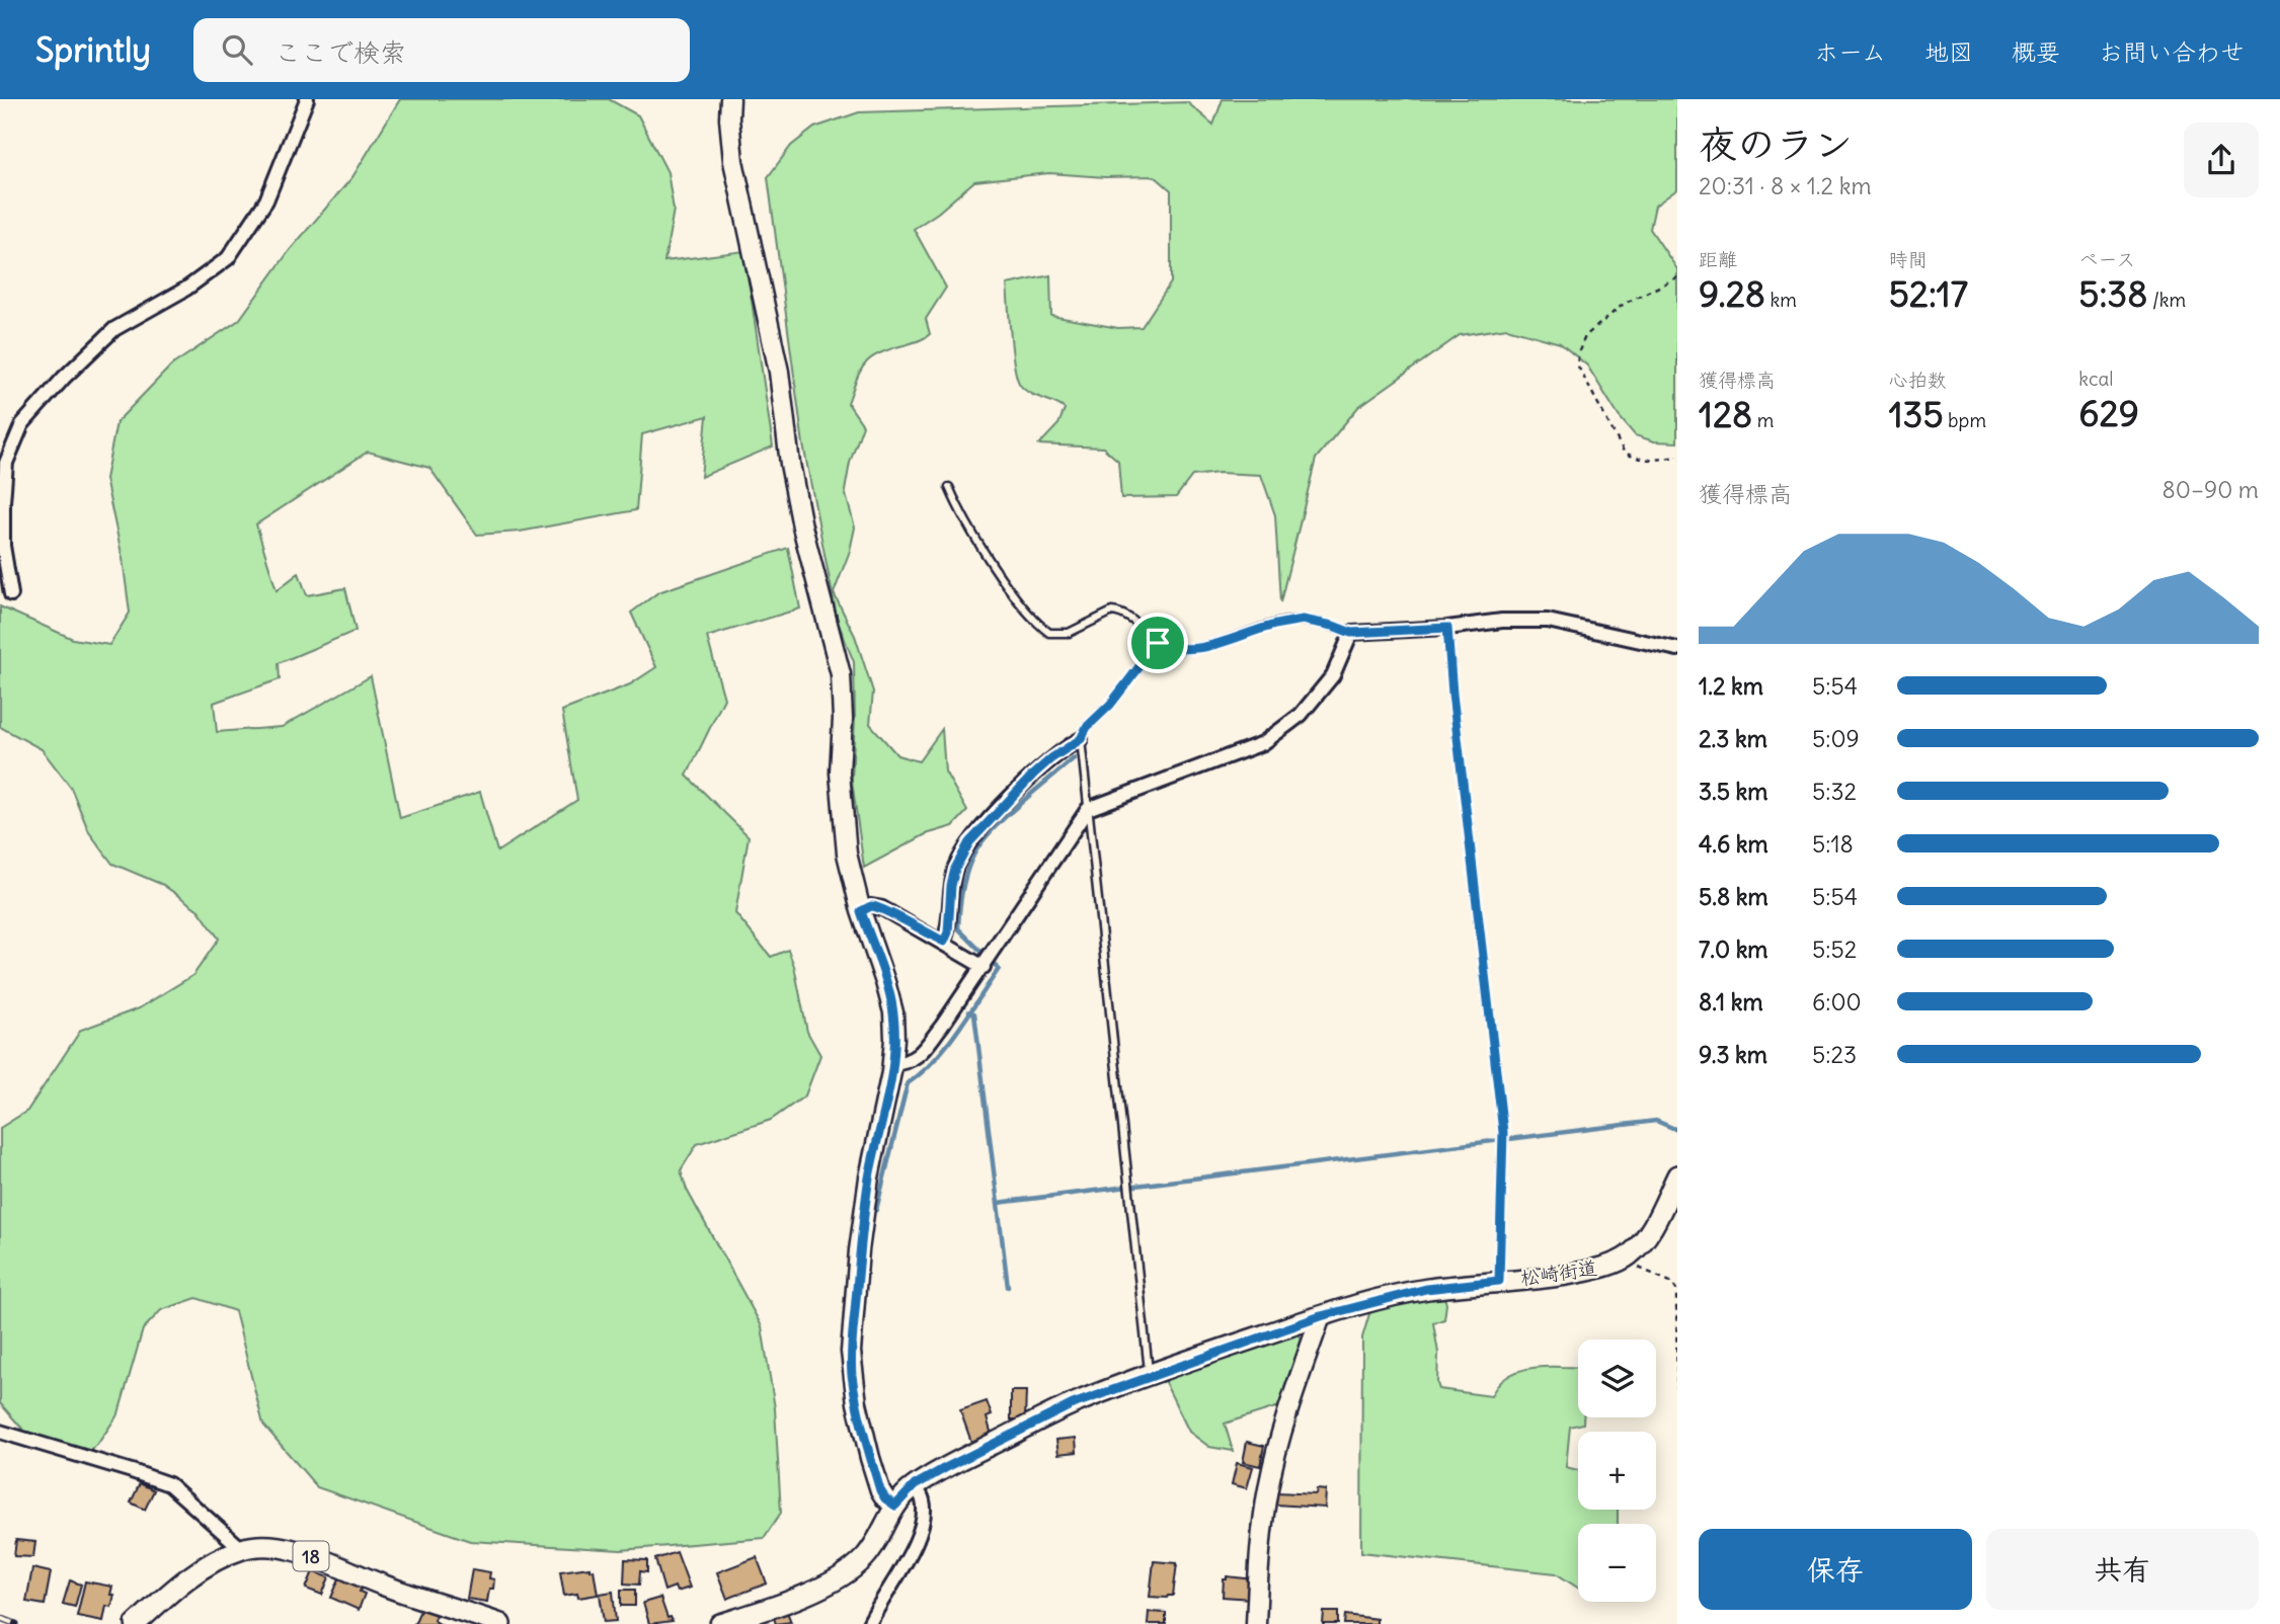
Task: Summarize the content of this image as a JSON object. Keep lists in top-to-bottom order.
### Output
{
  "streets": {
    "main road": ["松崎街道", "18"]
  },
  "page": {
    "header": "Sprintly",
    "search": "ここで検索",
    "nav": [
      "ホーム",
      "地図",
      "概要",
      "お問い合わせ"
    ],
    "heading": ["夜のラン", "20:31 · 8 × 1.2 km"],
    "stats": [
      ["距離", "9.28 km"],
      ["時間", "52:17"],
      ["ペース", "5:38 /km"],
      ["獲得標高", "128 m"],
      ["心拍数", "135 bpm"],
      ["kcal", "629"]
    ],
    "chart": ["獲得標高", "80–90 m"],
    "list": [
      {
        "name": "1.2 km",
        "note": "5:54"
      },
      {
        "name": "2.3 km",
        "note": "5:09"
      },
      {
        "name": "3.5 km",
        "note": "5:32"
      },
      {
        "name": "4.6 km",
        "note": "5:18"
      },
      {
        "name": "5.8 km",
        "note": "5:54"
      },
      {
        "name": "7.0 km",
        "note": "5:52"
      },
      {
        "name": "8.1 km",
        "note": "6:00"
      },
      {
        "name": "9.3 km",
        "note": "5:23"
      }
    ],
    "map_buttons": ["+", "−"],
    "buttons": ["保存", "共有"]
  }
}
